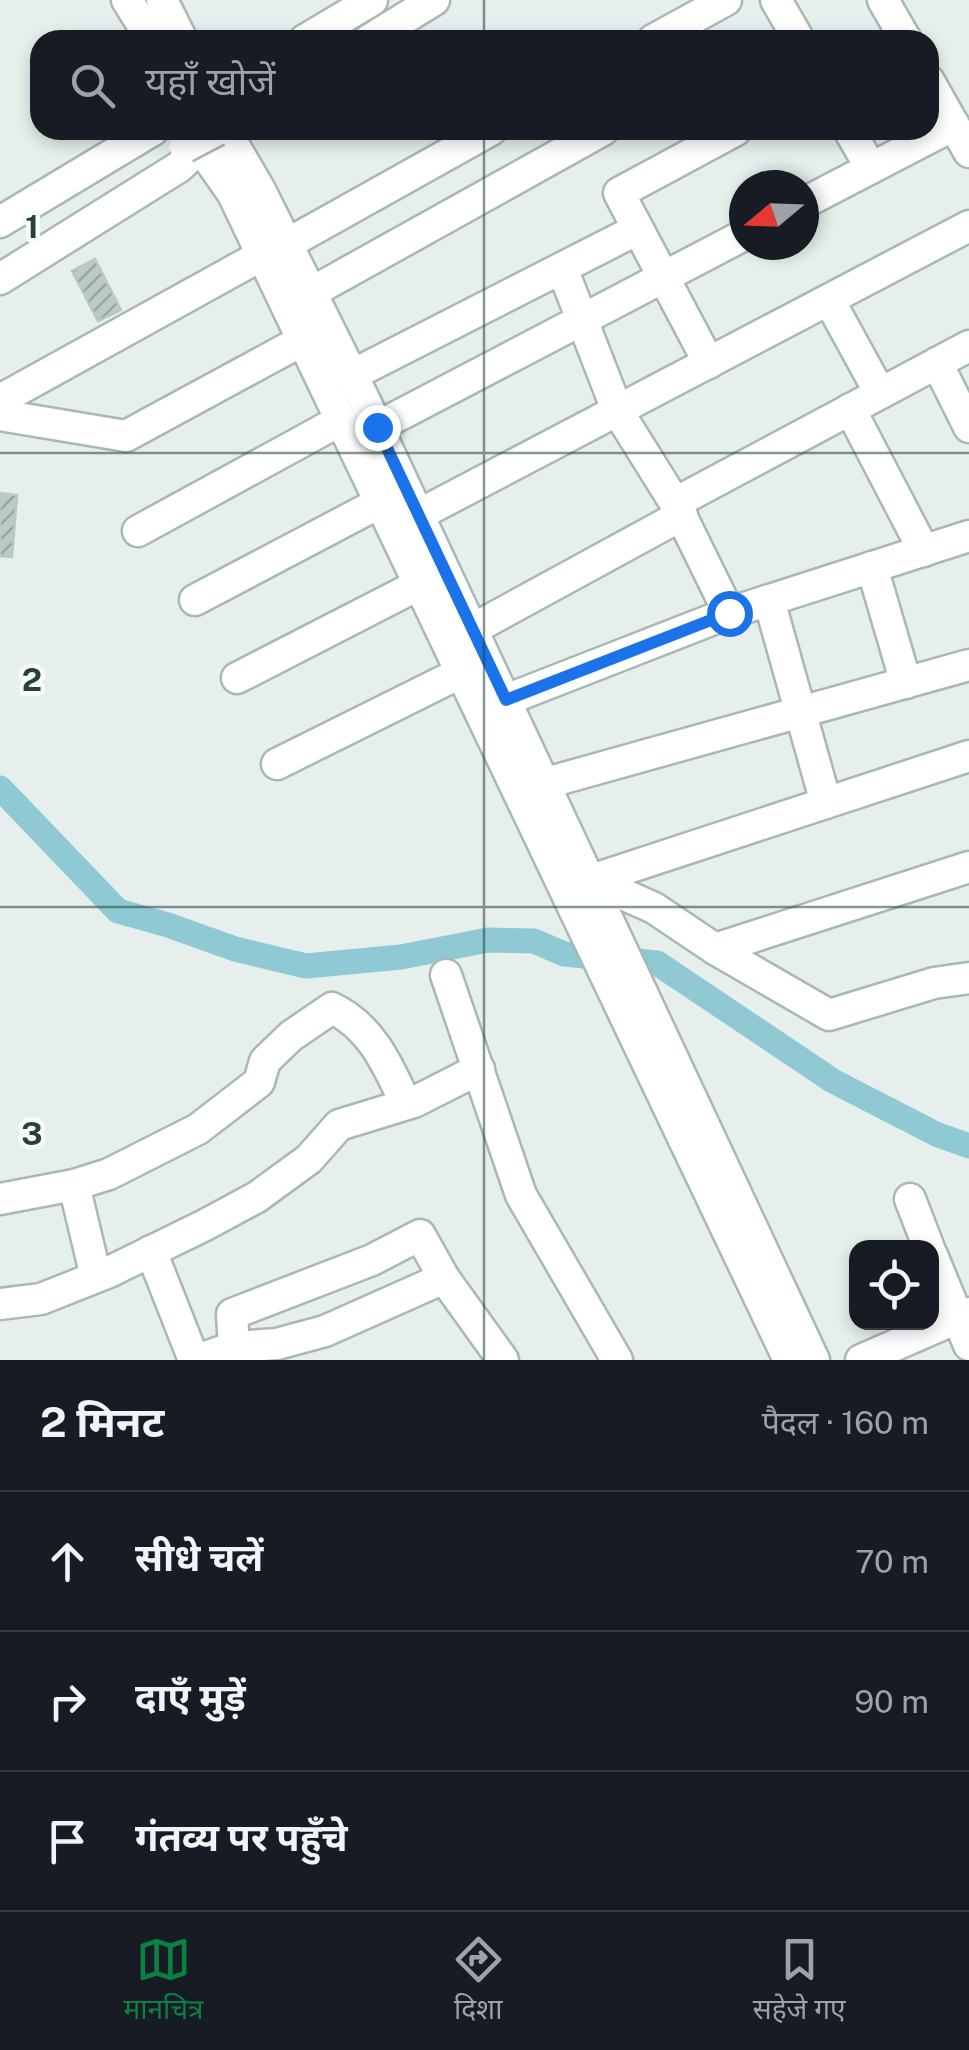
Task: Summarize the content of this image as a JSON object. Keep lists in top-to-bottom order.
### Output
{
  "north": "left",
  "page": {
    "search": "यहाँ खोजें",
    "heading": ["2 मिनट", "पैदल · 160 m"],
    "list": [
      ["सीधे चलें", "70 m"],
      ["दाएँ मुड़ें", "90 m"],
      "गंतव्य पर पहुँचे"
    ],
    "nav": ["मानचित्र", "दिशा", "सहेजे गए"]
  },
  "grid": {
    "rows": ["1", "2", "3"]
  }
}
